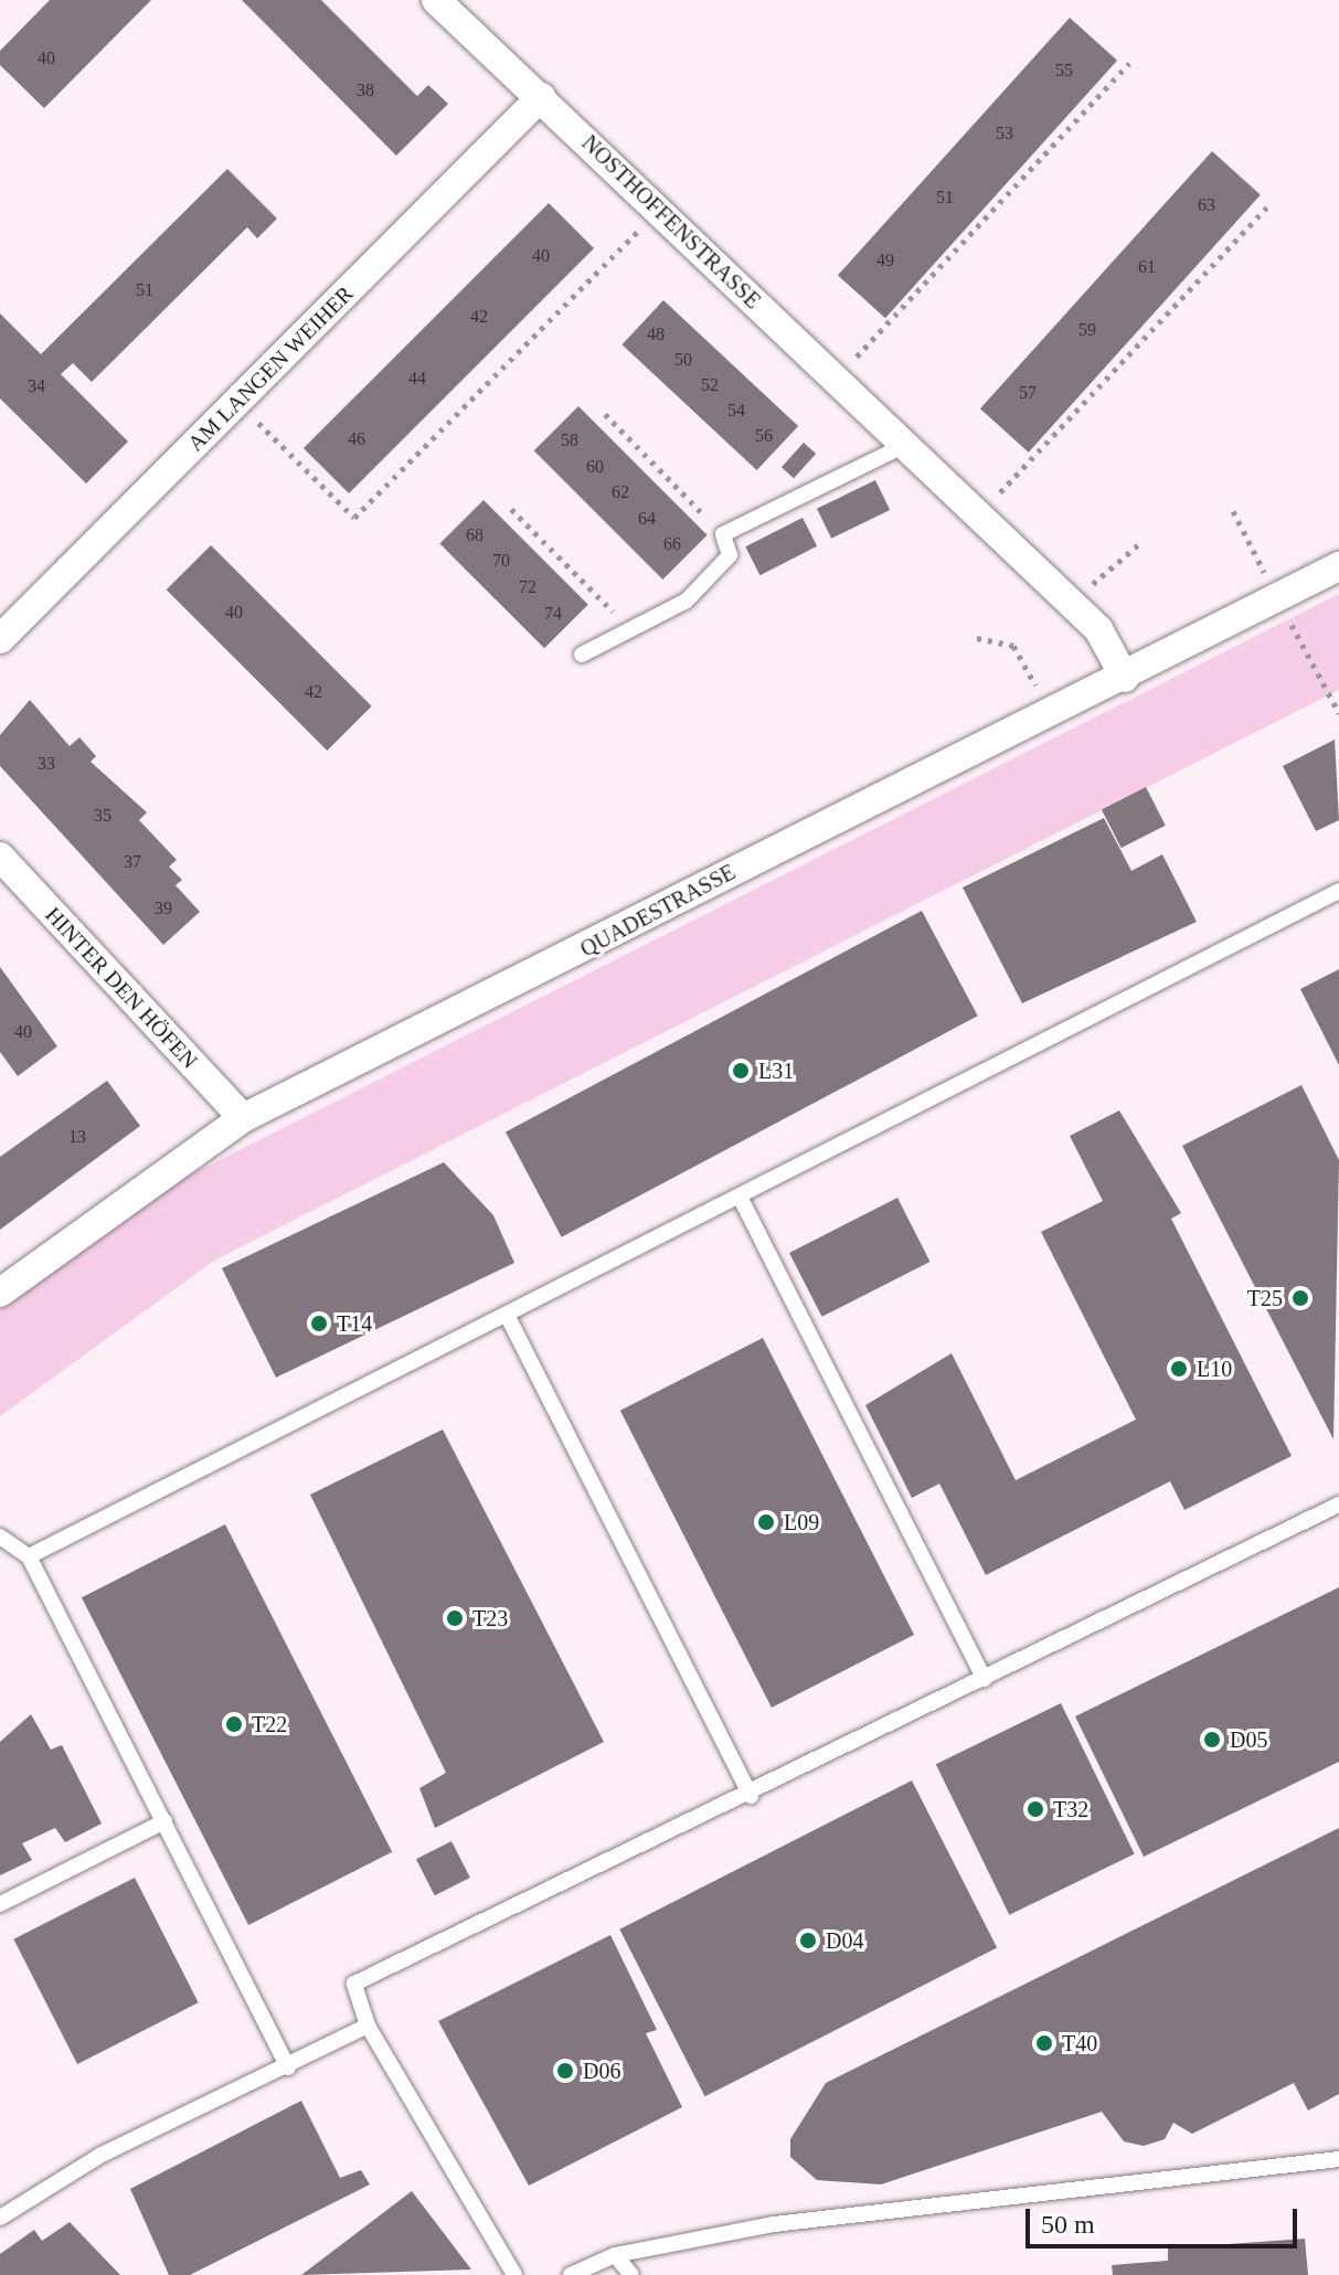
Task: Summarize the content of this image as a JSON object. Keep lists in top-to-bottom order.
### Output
{
  "streets": {
    "street": [
      "NOSTHOFFENSTRASSE",
      "AM LANGEN WEIHER",
      "QUADESTRASSE",
      "HINTER DEN HÖFEN"
    ]
  },
  "crossings": [
    ["NOSTHOFFENSTRASSE", "AM LANGEN WEIHER"],
    ["NOSTHOFFENSTRASSE", "QUADESTRASSE"],
    ["QUADESTRASSE", "HINTER DEN HÖFEN"]
  ],
  "places": [
    "L31",
    "T25",
    "T14",
    "L10",
    "L09",
    "T23",
    "T22",
    "D05",
    "T32",
    "D04",
    "T40",
    "D06"
  ],
  "house_numbers": [
    "40",
    "55",
    "38",
    "53",
    "51",
    "63",
    "40",
    "49",
    "61",
    "51",
    "42",
    "59",
    "48",
    "50",
    "44",
    "52",
    "34",
    "57",
    "54",
    "56",
    "46",
    "58",
    "60",
    "62",
    "64",
    "68",
    "66",
    "70",
    "72",
    "40",
    "74",
    "42",
    "33",
    "35",
    "37",
    "39",
    "40",
    "13"
  ],
  "scale_bar": "50 m"
}
